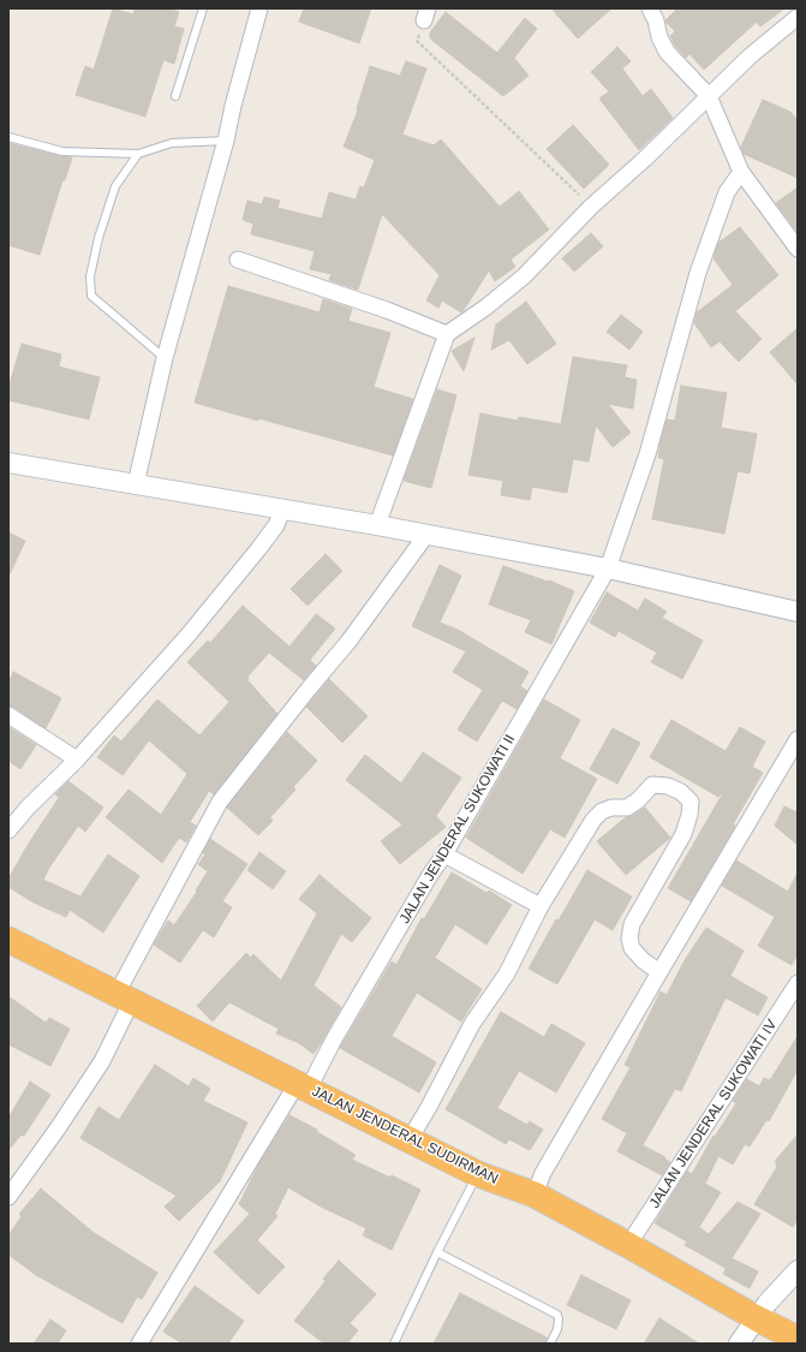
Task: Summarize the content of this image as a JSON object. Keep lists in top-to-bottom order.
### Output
{
  "streets": {
    "highway": ["JALAN JENDERAL SUDIRMAN"],
    "street": ["JALAN JENDERAL SUKOWATI II", "JALAN JENDERAL SUKOWATI IV"]
  },
  "crossings": [
    ["JALAN JENDERAL SUKOWATI II", "JALAN JENDERAL SUDIRMAN"],
    ["JALAN JENDERAL SUKOWATI IV", "JALAN JENDERAL SUDIRMAN"]
  ]
}
